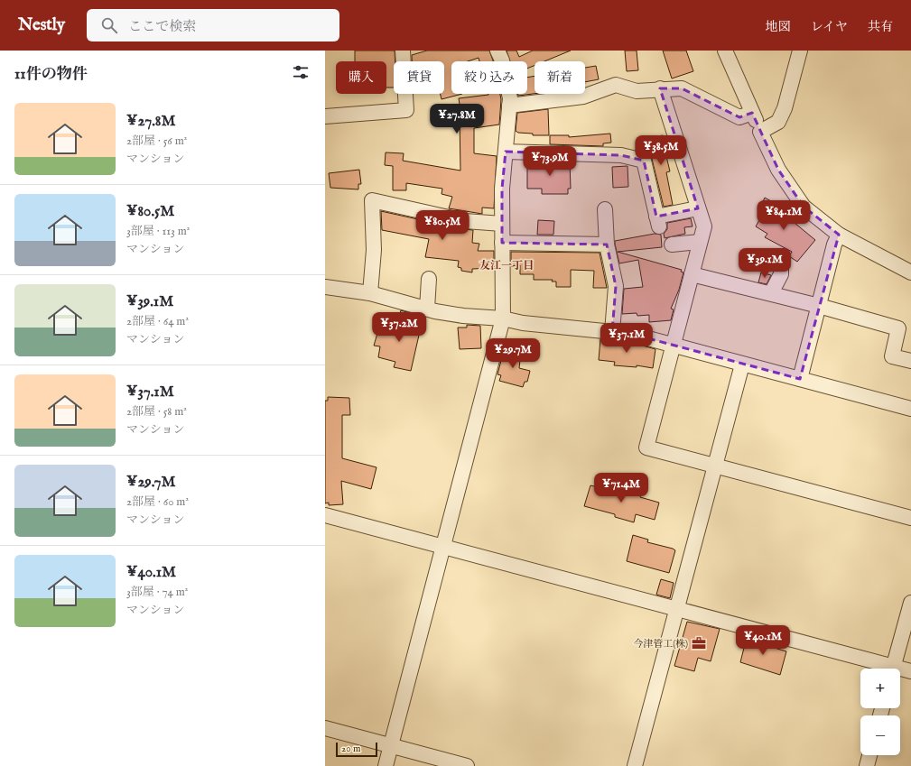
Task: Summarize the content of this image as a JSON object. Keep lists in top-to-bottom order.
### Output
{
  "districts": ["友江一丁目"],
  "places": {
    "office": ["今津管工(株)"]
  },
  "scale_bar": "20 m",
  "page": {
    "header": "Nestly",
    "search": "ここで検索",
    "nav": ["地図", "レイヤ", "共有"],
    "heading": "11件の物件",
    "chip": [
      "購入",
      "賃貸",
      "絞り込み",
      "新着"
    ],
    "list": [
      {
        "name": "¥27.8M",
        "note": "2部屋 · 56 m² · マンション"
      },
      {
        "name": "¥80.5M",
        "note": "3部屋 · 113 m² · マンション"
      },
      {
        "name": "¥39.1M",
        "note": "2部屋 · 64 m² · マンション"
      },
      {
        "name": "¥37.1M",
        "note": "2部屋 · 58 m² · マンション"
      },
      {
        "name": "¥29.7M",
        "note": "2部屋 · 60 m² · マンション"
      },
      {
        "name": "¥40.1M",
        "note": "3部屋 · 74 m² · マンション"
      }
    ],
    "price": [
      "¥27.8M",
      "¥38.5M",
      "¥73.9M",
      "¥84.1M",
      "¥80.5M",
      "¥39.1M",
      "¥37.2M",
      "¥37.1M",
      "¥29.7M",
      "¥71.4M",
      "¥40.1M"
    ],
    "map_buttons": ["+", "−"],
    "scale": "20 m"
  }
}
